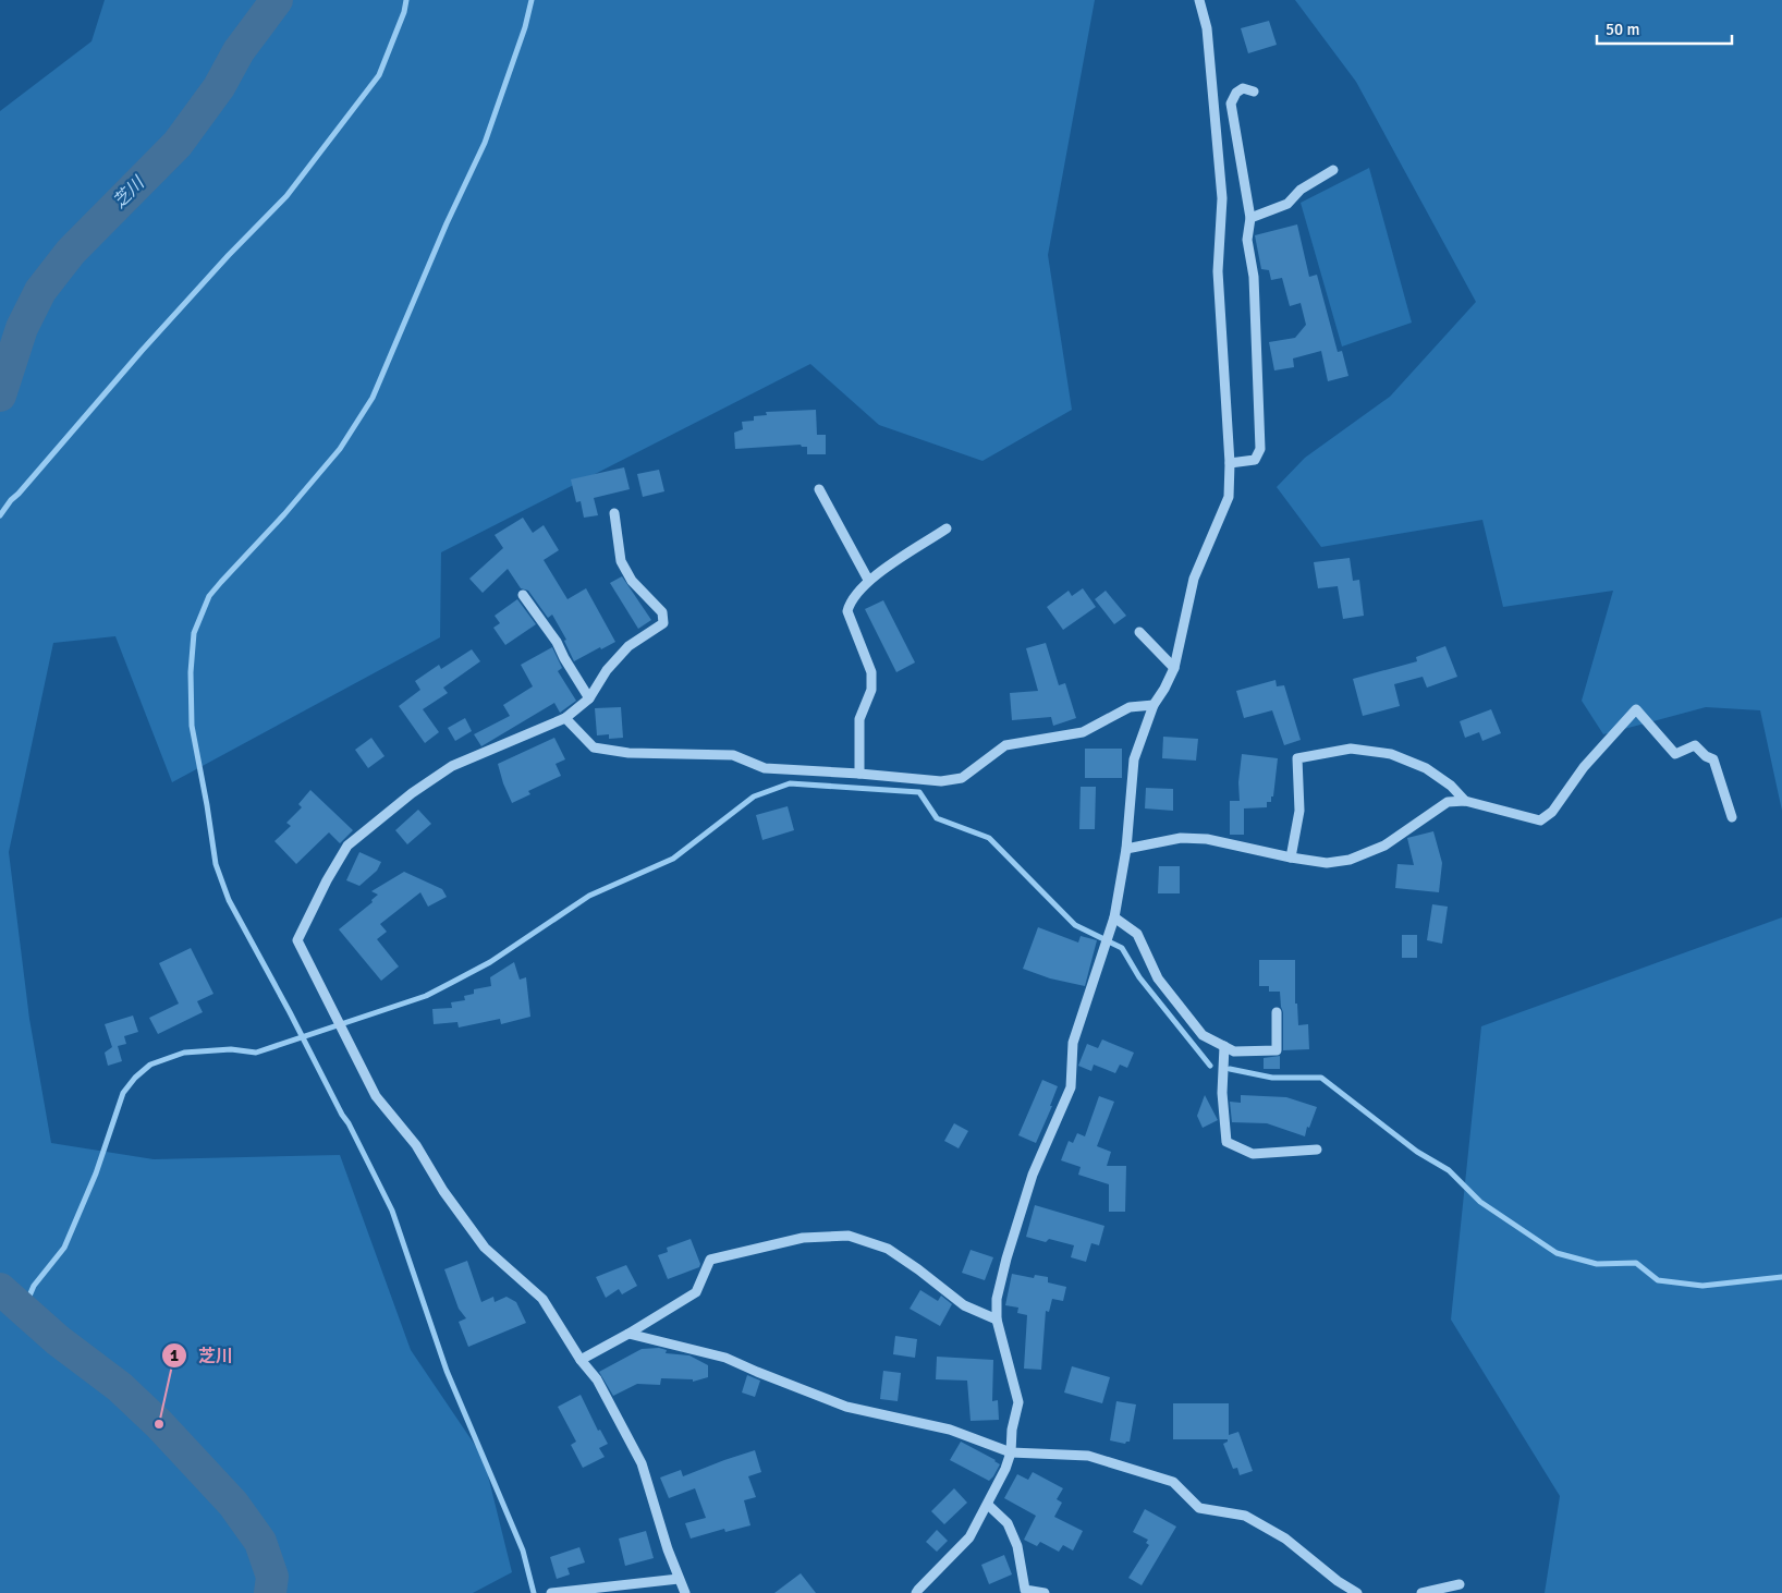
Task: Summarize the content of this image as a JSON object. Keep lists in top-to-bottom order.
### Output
{
  "water": ["芝川"],
  "places": ["芝川"],
  "scale_bar": "50 m"
}
